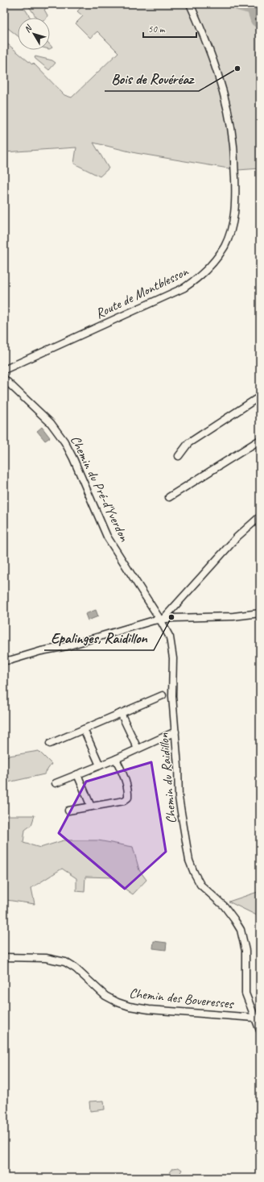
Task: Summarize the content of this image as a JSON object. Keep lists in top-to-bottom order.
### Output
{
  "streets": {
    "street": [
      "Route de Montblesson",
      "Chemin du Pré-d'Yverdon",
      "Chemin du Raidillon",
      "Chemin des Boveresses"
    ]
  },
  "crossings": [
    ["Chemin du Pré-d'Yverdon", "Chemin du Raidillon"],
    ["Chemin du Raidillon", "Chemin des Boveresses"]
  ],
  "places": ["Bois de Rovéréaz", "Epalinges, Raidillon"],
  "scale_bar": "50 m",
  "north": "top left"
}
